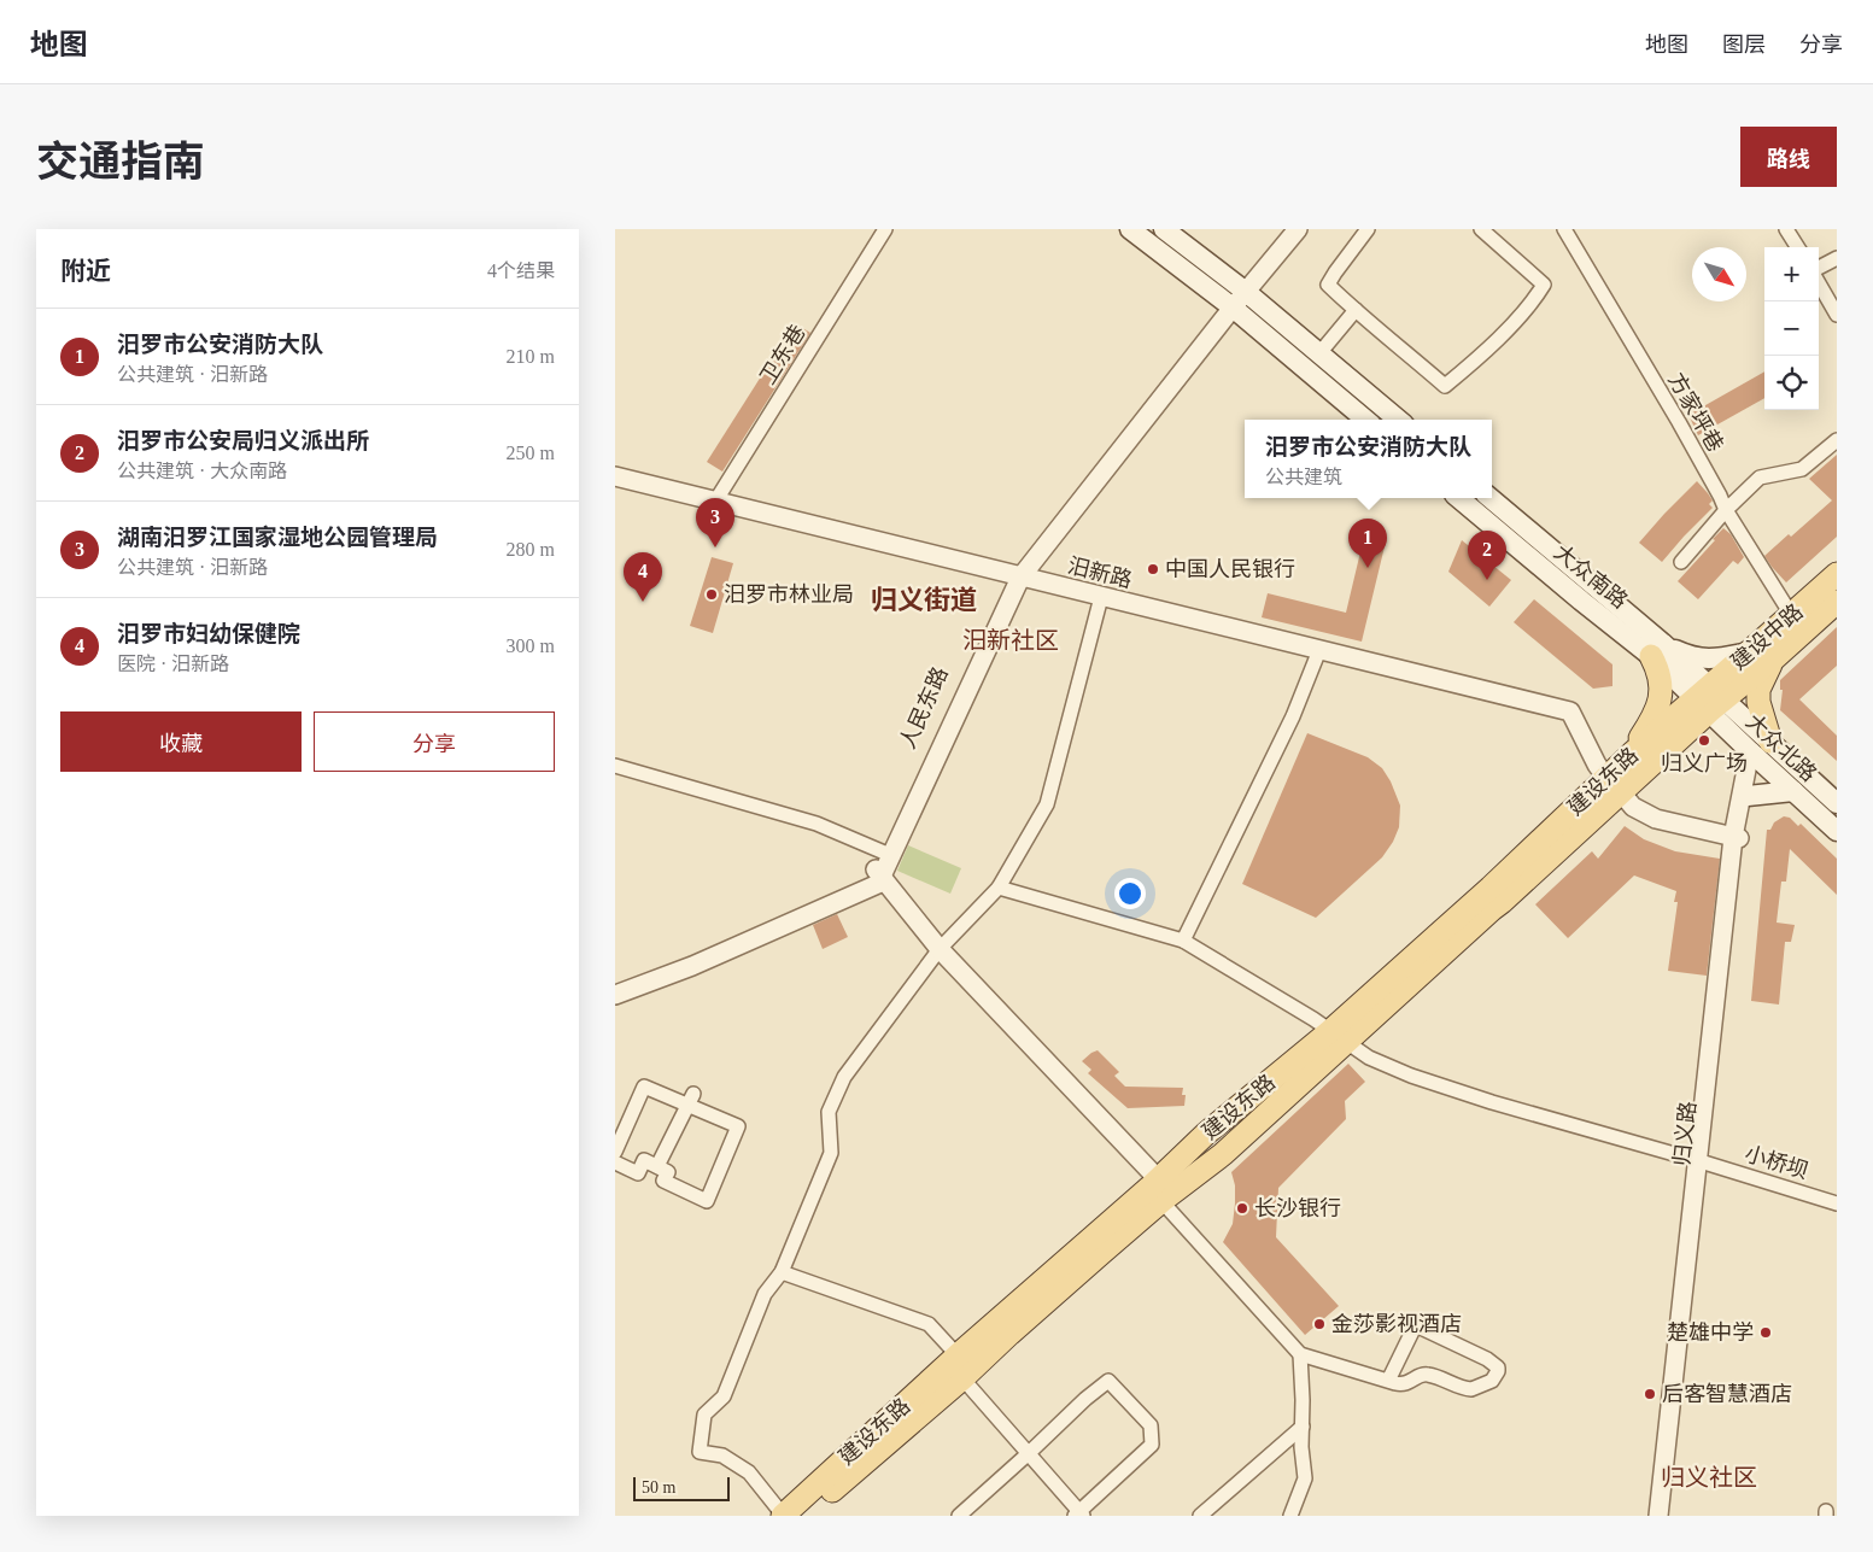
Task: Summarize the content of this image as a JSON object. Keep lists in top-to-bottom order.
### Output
{
  "streets": {
    "main road": [
      "大众南路",
      "建设中路",
      "大众北路",
      "建设东路"
    ],
    "street": [
      "卫东巷",
      "方家坪巷",
      "汨新路",
      "人民东路",
      "归义路",
      "小桥坝"
    ]
  },
  "crossings": [
    ["卫东巷", "汨新路"],
    ["方家坪巷", "建设中路"],
    ["汨新路", "人民东路"],
    ["汨新路", "建设东路"],
    ["大众南路", "建设中路"],
    ["大众南路", "大众北路"],
    ["大众南路", "建设东路"],
    ["建设中路", "大众北路"],
    ["建设中路", "建设东路"],
    ["大众北路", "建设东路"],
    ["建设东路", "小桥坝"],
    ["归义路", "小桥坝"]
  ],
  "districts": ["归义街道", "汨新社区", "归义社区"],
  "places": [
    "中国人民银行",
    "汨罗市林业局",
    "归义广场",
    "长沙银行",
    "金莎影视酒店",
    "楚雄中学",
    "后客智慧酒店"
  ],
  "scale_bar": "50 m",
  "north": "bottom right",
  "page": {
    "header": "地图",
    "nav": ["地图", "图层", "分享"],
    "title": "交通指南",
    "buttons": [
      "路线",
      ["收藏", "分享"]
    ],
    "heading": ["附近", "4个结果"],
    "map_buttons": ["+", "−"],
    "list": [
      {
        "mark": "1",
        "name": "汨罗市公安消防大队",
        "note": "公共建筑 · 汨新路",
        "value": "210 m"
      },
      {
        "mark": "2",
        "name": "汨罗市公安局归义派出所",
        "note": "公共建筑 · 大众南路",
        "value": "250 m"
      },
      {
        "mark": "3",
        "name": "湖南汨罗江国家湿地公园管理局",
        "note": "公共建筑 · 汨新路",
        "value": "280 m"
      },
      {
        "mark": "4",
        "name": "汨罗市妇幼保健院",
        "note": "医院 · 汨新路",
        "value": "300 m"
      }
    ],
    "popup": ["汨罗市公安消防大队", "公共建筑"],
    "pins": [
      "3",
      "1",
      "2",
      "4"
    ],
    "scale": "50 m"
  }
}
